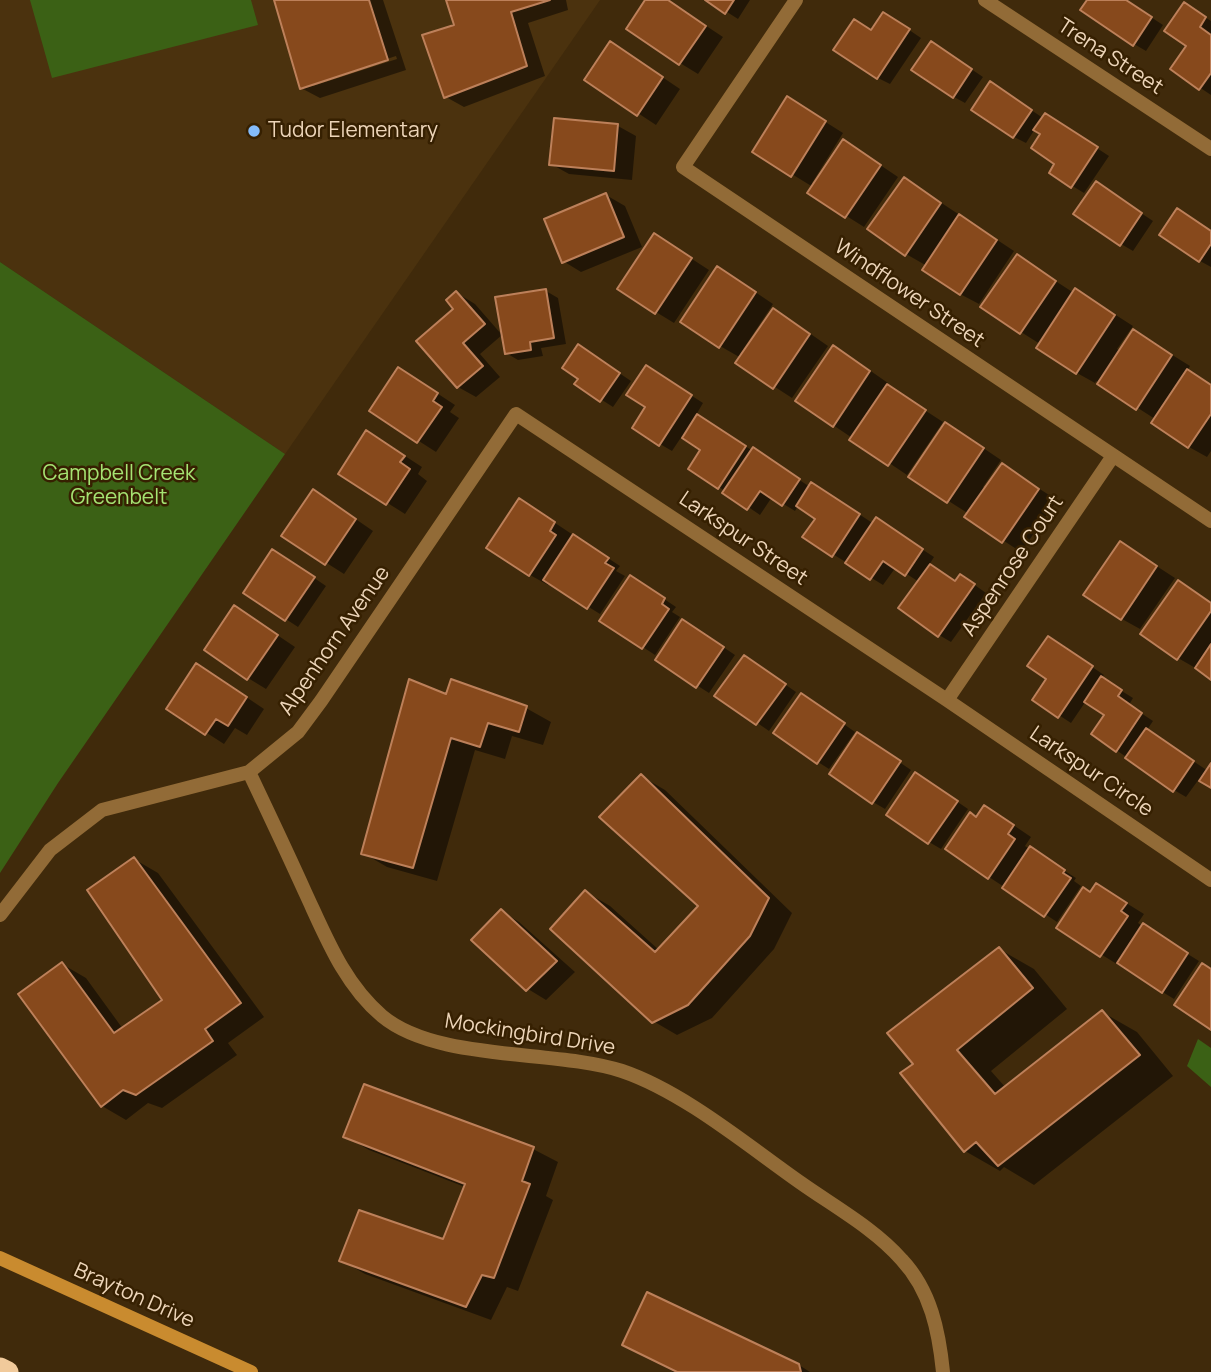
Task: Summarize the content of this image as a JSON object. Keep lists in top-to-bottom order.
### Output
{
  "streets": {
    "main road": ["Brayton Drive"],
    "street": [
      "Trena Street",
      "Windflower Street",
      "Larkspur Street",
      "Aspenrose Court",
      "Alpenhorn Avenue",
      "Larkspur Circle",
      "Mockingbird Drive"
    ]
  },
  "crossings": [
    ["Windflower Street", "Aspenrose Court"],
    ["Larkspur Street", "Aspenrose Court"],
    ["Larkspur Street", "Alpenhorn Avenue"],
    ["Larkspur Street", "Larkspur Circle"],
    ["Aspenrose Court", "Larkspur Circle"],
    ["Alpenhorn Avenue", "Mockingbird Drive"]
  ],
  "parks": ["Campbell Creek Greenbelt"],
  "places": ["Tudor Elementary"]
}
